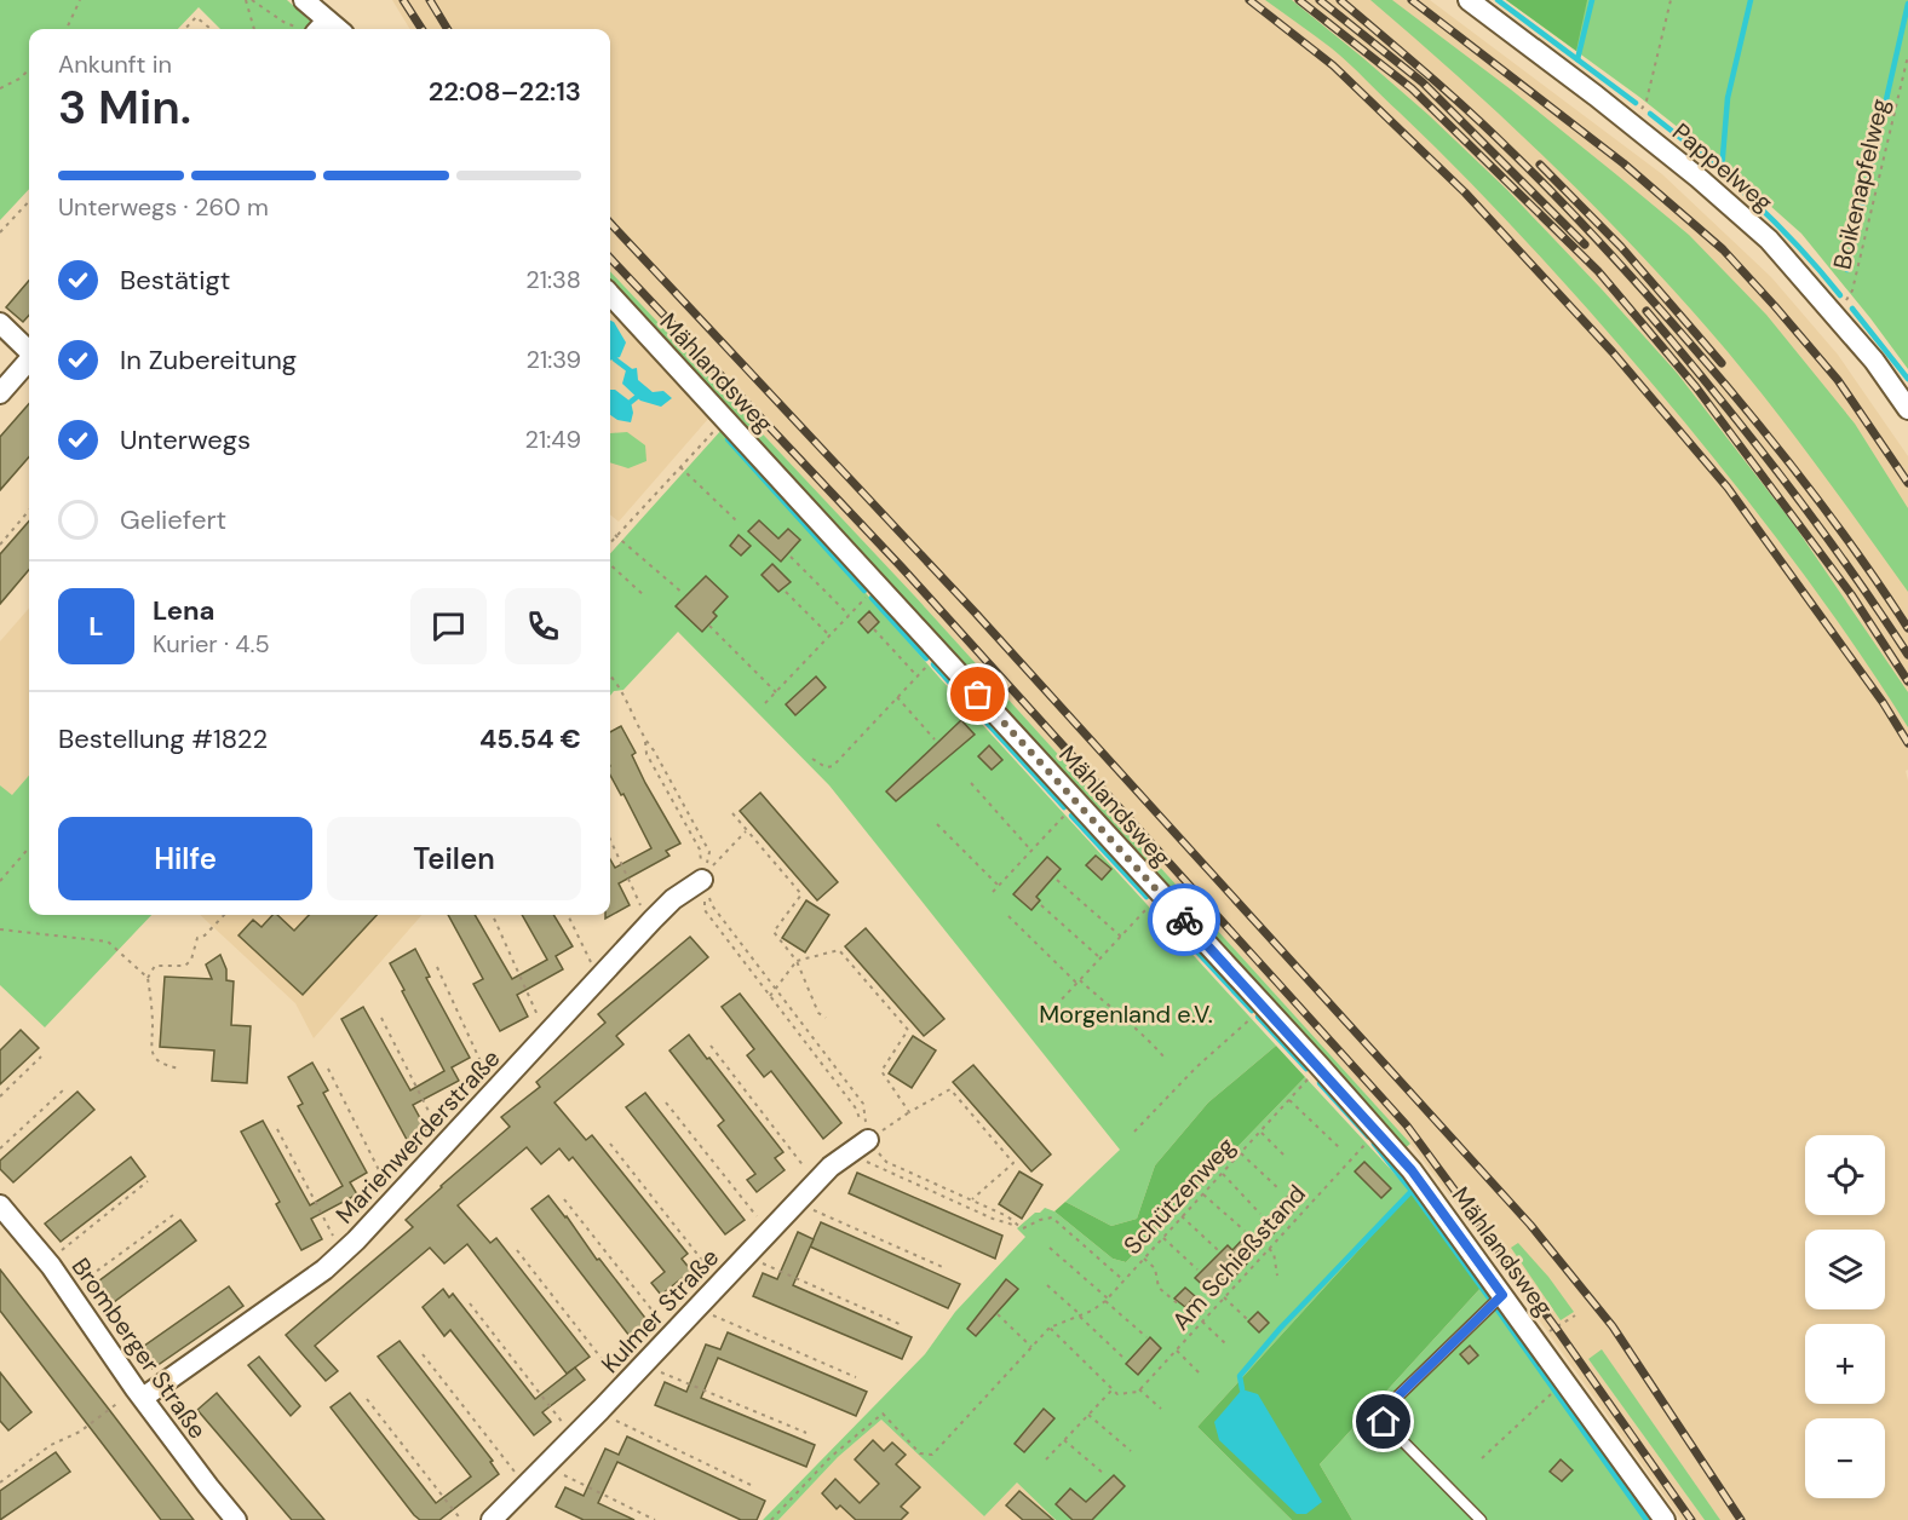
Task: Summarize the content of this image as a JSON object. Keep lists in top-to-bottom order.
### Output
{
  "streets": {
    "street": [
      "Pappelweg",
      "Mählandsweg",
      "Marienwerderstraße",
      "Kulmer Straße",
      "Bromberger Straße"
    ],
    "path": ["Boikenapfelweg", "Schützenweg", "Am Schießstand"]
  },
  "crossings": [
    ["Pappelweg", "Boikenapfelweg"],
    ["Mählandsweg", "Schützenweg"],
    ["Mählandsweg", "Am Schießstand"],
    ["Marienwerderstraße", "Bromberger Straße"]
  ],
  "parks": ["Morgenland e.V."],
  "page": {
    "heading": ["3 Min.", "Ankunft in", "22:08–22:13"],
    "panel": [
      "Lena",
      "Kurier · 4.5",
      "Bestellung #1822",
      "45.54 €"
    ],
    "bar": "Unterwegs · 260 m",
    "list": [
      ["Bestätigt", "21:38"],
      ["In Zubereitung", "21:39"],
      ["Unterwegs", "21:49"],
      "Geliefert"
    ],
    "round": "L",
    "buttons": ["Hilfe", "Teilen"],
    "map_buttons": ["+", "−"]
  }
}
